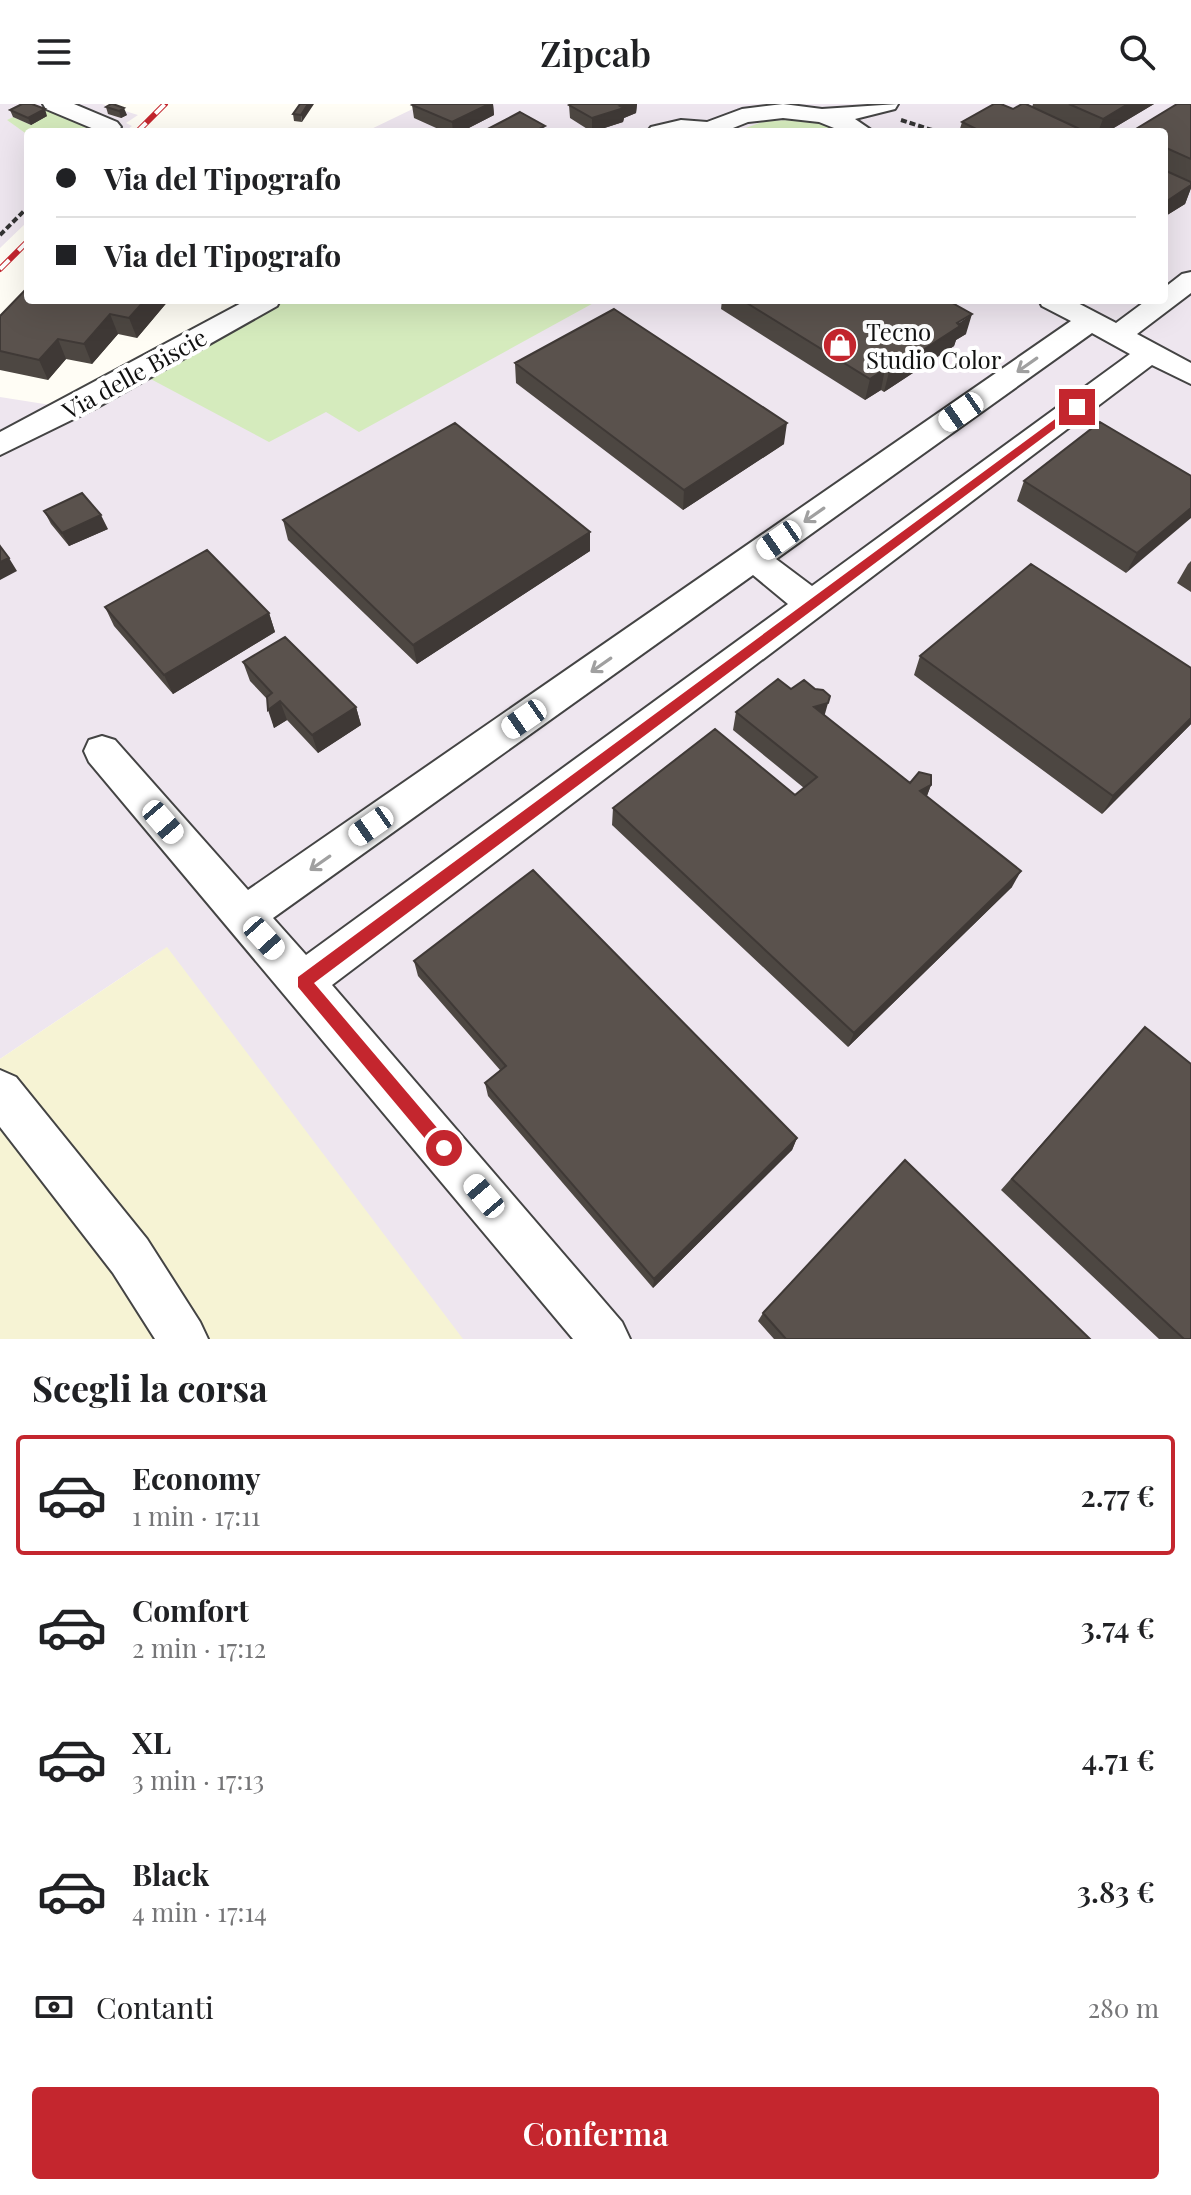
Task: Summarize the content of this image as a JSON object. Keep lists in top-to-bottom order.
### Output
{
  "streets": {
    "street": ["Via delle Biscie"]
  },
  "places": {
    "shop": ["Tecno Studio Color"]
  },
  "page": {
    "header": "Zipcab",
    "banner": ["Via del Tipografo", "Via del Tipografo"],
    "heading": "Scegli la corsa",
    "list": [
      {
        "name": "Economy",
        "note": "1 min · 17:11",
        "value": "2.77 €"
      },
      {
        "name": "Comfort",
        "note": "2 min · 17:12",
        "value": "3.74 €"
      },
      {
        "name": "XL",
        "note": "3 min · 17:13",
        "value": "4.71 €"
      },
      {
        "name": "Black",
        "note": "4 min · 17:14",
        "value": "3.83 €"
      }
    ],
    "pay": ["Contanti", "280 m"],
    "buttons": "Conferma"
  }
}
